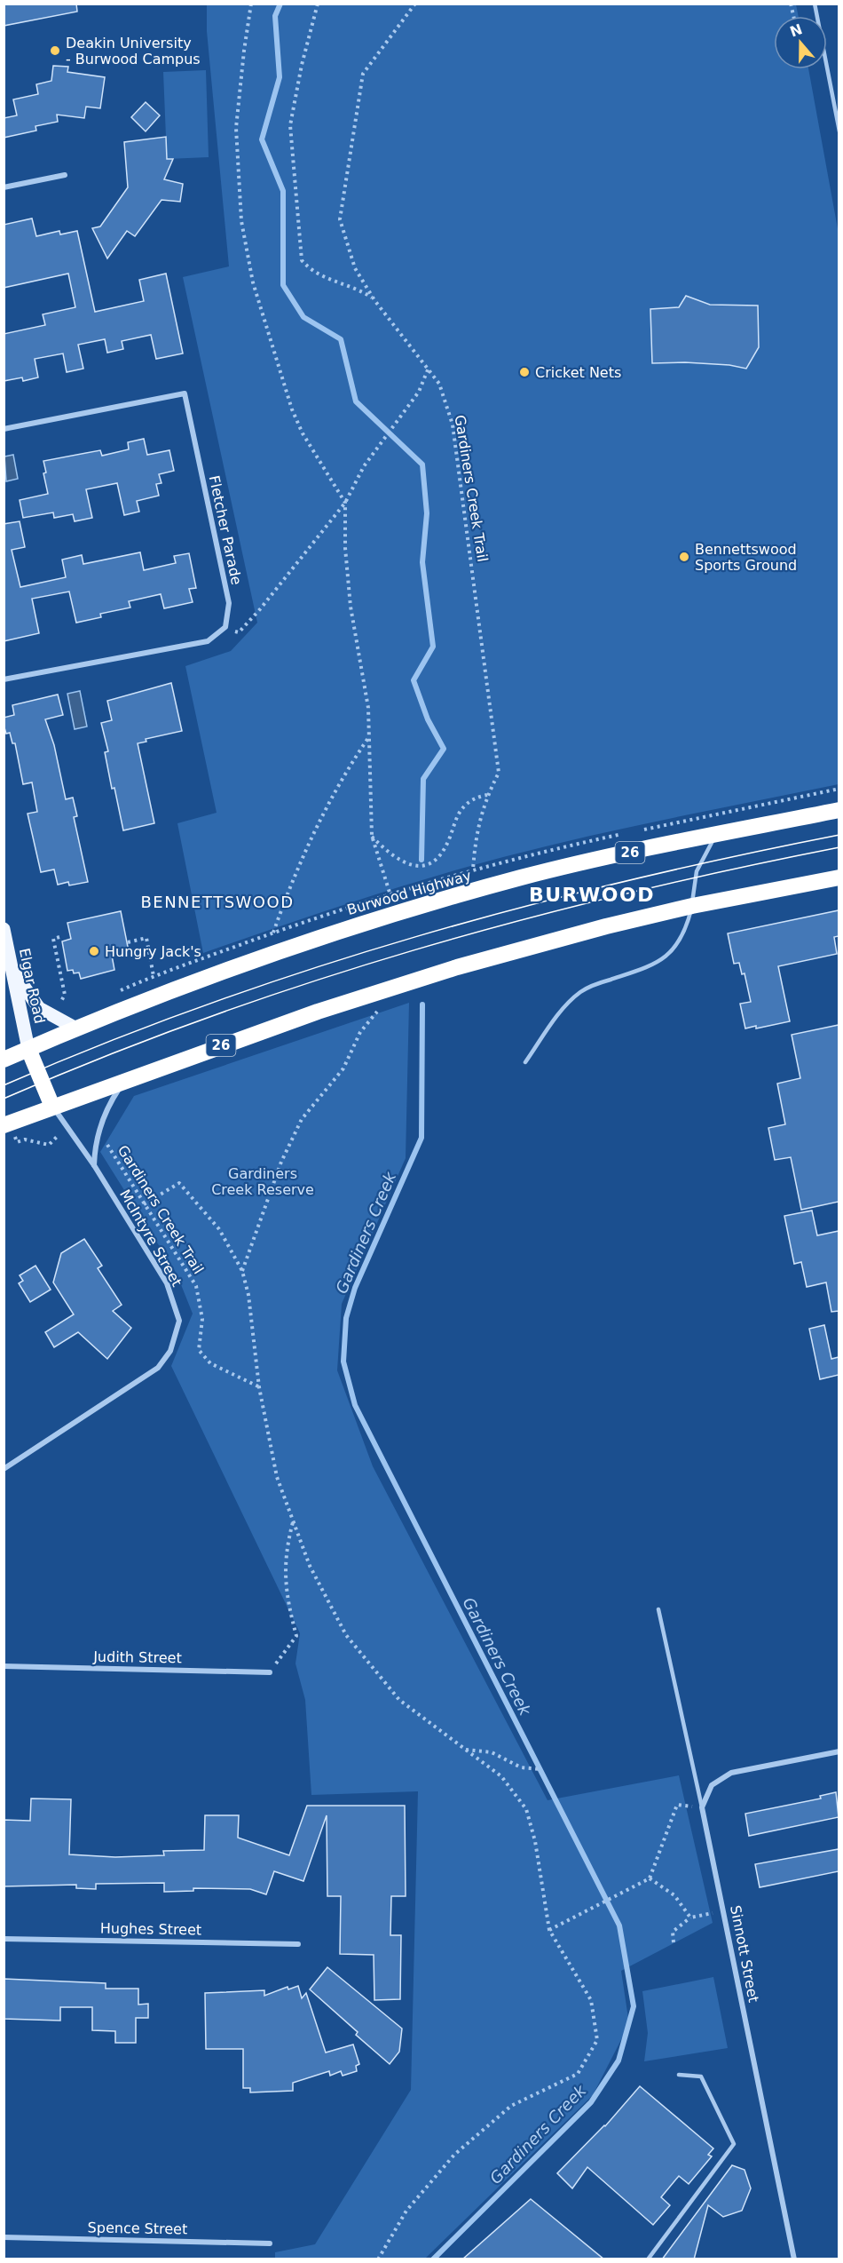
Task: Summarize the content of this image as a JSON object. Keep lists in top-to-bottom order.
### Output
{
  "streets": {
    "highway": ["26", "Burwood Highway"],
    "main road": ["Elgar Road"],
    "street": [
      "Fletcher Parade",
      "McIntyre Street",
      "Judith Street",
      "Hughes Street",
      "Sinnott Street",
      "Spence Street"
    ],
    "path": ["Gardiners Creek Trail"]
  },
  "crossings": [
    ["26", "McIntyre Street"],
    ["Burwood Highway", "Elgar Road"]
  ],
  "districts": ["BURWOOD", "BENNETTSWOOD"],
  "water": ["Gardiners Creek"],
  "parks": ["Gardiners Creek Reserve"],
  "places": [
    "Deakin University - Burwood Campus",
    "Cricket Nets",
    "Bennettswood Sports Ground",
    "Hungry Jack's"
  ],
  "north": "top"
}
